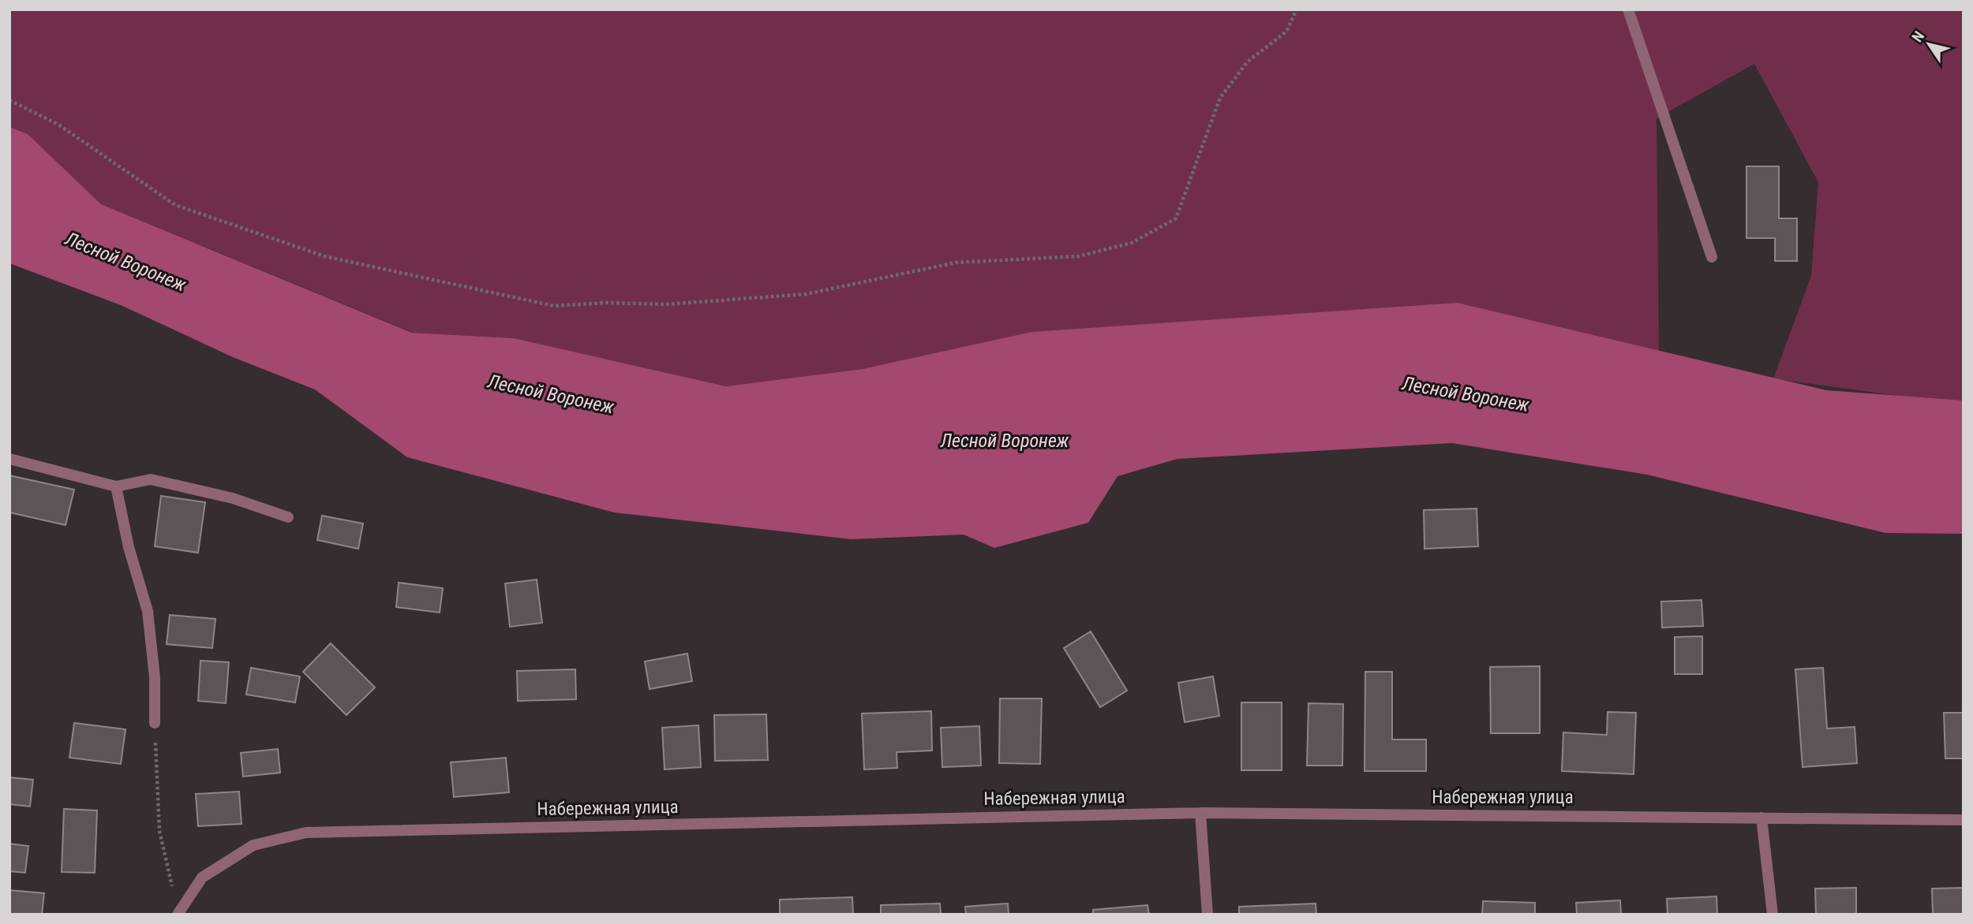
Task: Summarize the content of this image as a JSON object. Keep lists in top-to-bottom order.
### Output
{
  "streets": {
    "street": ["Набережная улица"]
  },
  "water": ["Лесной Воронеж"],
  "north": "top left"
}
